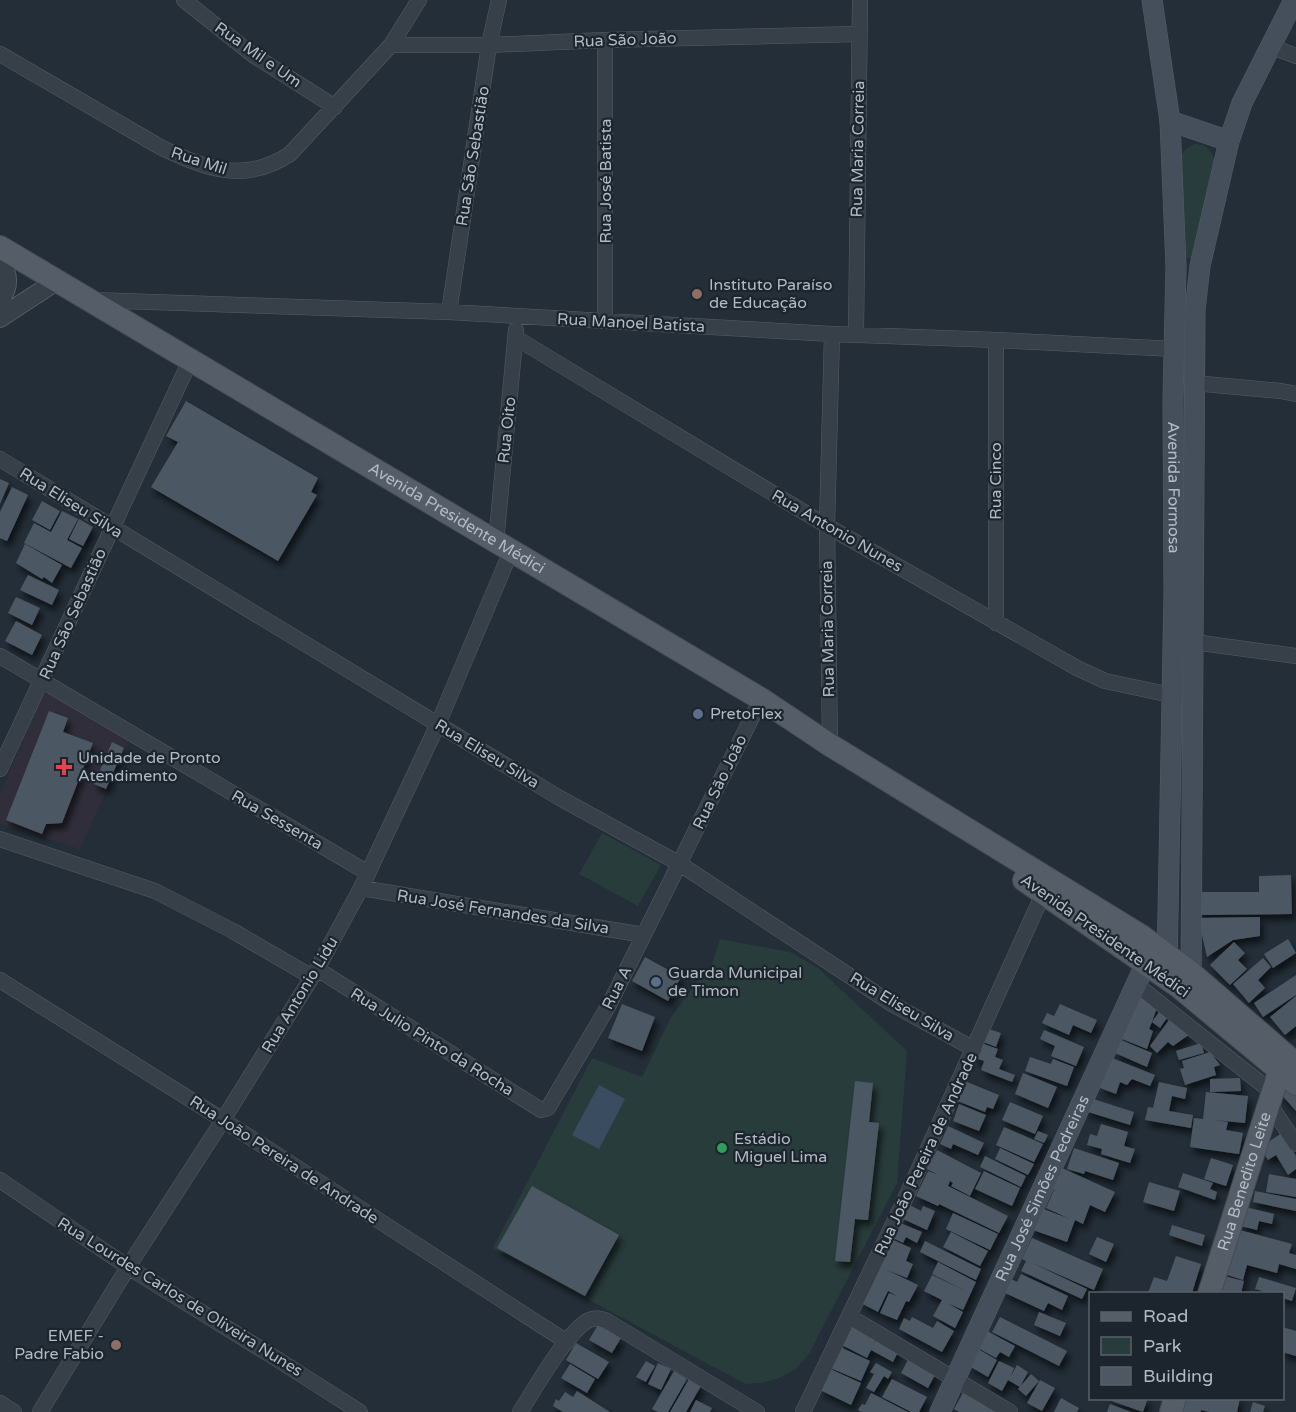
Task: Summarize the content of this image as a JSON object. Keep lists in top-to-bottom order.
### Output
{
  "streets": {
    "main road": [
      "Avenida Formosa",
      "Avenida Presidente Médici",
      "Rua Benedito Leite",
      "Rua José Simões Pedreiras"
    ],
    "street": [
      "Rua São João",
      "Rua Mil e Um",
      "Rua Maria Correia",
      "Rua São Sebastião",
      "Rua Mil",
      "Rua José Batista",
      "Rua Manoel Batista",
      "Rua Oito",
      "Rua Cinco",
      "Rua Eliseu Silva",
      "Rua Antonio Nunes",
      "Rua Sessenta",
      "Rua José Fernandes da Silva",
      "Rua A",
      "Rua Antonio Lidu",
      "Rua Julio Pinto da Rocha",
      "Rua João Pereira de Andrade",
      "Rua Lourdes Carlos de Oliveira Nunes"
    ]
  },
  "crossings": [
    ["Rua São João", "Rua Maria Correia"],
    ["Rua São João", "Rua São Sebastião"],
    ["Rua São João", "Rua Mil"],
    ["Rua São João", "Rua José Batista"],
    ["Rua São João", "Rua Eliseu Silva"],
    ["Rua São João", "Avenida Presidente Médici"],
    ["Rua São João", "Rua A"],
    ["Rua Mil e Um", "Rua Mil"],
    ["Rua Maria Correia", "Rua Manoel Batista"],
    ["Rua Maria Correia", "Avenida Presidente Médici"],
    ["Rua Maria Correia", "Rua Antonio Nunes"],
    ["Rua São Sebastião", "Rua Manoel Batista"],
    ["Rua São Sebastião", "Rua Eliseu Silva"],
    ["Rua São Sebastião", "Avenida Presidente Médici"],
    ["Rua São Sebastião", "Rua Sessenta"],
    ["Rua José Batista", "Rua Manoel Batista"],
    ["Rua Manoel Batista", "Rua Oito"],
    ["Rua Manoel Batista", "Rua Cinco"],
    ["Rua Manoel Batista", "Avenida Formosa"],
    ["Rua Manoel Batista", "Avenida Presidente Médici"],
    ["Rua Oito", "Avenida Presidente Médici"],
    ["Rua Oito", "Rua Antonio Nunes"],
    ["Rua Oito", "Rua Antonio Lidu"],
    ["Rua Cinco", "Rua Antonio Nunes"],
    ["Avenida Formosa", "Avenida Presidente Médici"],
    ["Avenida Formosa", "Rua Antonio Nunes"],
    ["Rua Eliseu Silva", "Rua A"],
    ["Rua Eliseu Silva", "Rua Antonio Lidu"],
    ["Rua Eliseu Silva", "Rua João Pereira de Andrade"],
    ["Avenida Presidente Médici", "Rua Antonio Lidu"],
    ["Avenida Presidente Médici", "Rua João Pereira de Andrade"],
    ["Avenida Presidente Médici", "Rua Benedito Leite"],
    ["Avenida Presidente Médici", "Rua José Simões Pedreiras"],
    ["Rua Sessenta", "Rua Antonio Lidu"],
    ["Rua José Fernandes da Silva", "Rua A"],
    ["Rua José Fernandes da Silva", "Rua Antonio Lidu"],
    ["Rua A", "Rua Julio Pinto da Rocha"],
    ["Rua Antonio Lidu", "Rua Julio Pinto da Rocha"],
    ["Rua Antonio Lidu", "Rua João Pereira de Andrade"],
    ["Rua Antonio Lidu", "Rua Lourdes Carlos de Oliveira Nunes"]
  ],
  "places": {
    "other": [
      "Instituto Paraíso de Educação",
      "PretoFlex",
      "Guarda Municipal de Timon",
      "Estádio Miguel Lima",
      "EMEF - Padre Fabio"
    ],
    "health": ["Unidade de Pronto Atendimento"]
  },
  "legend": ["Road", "Park", "Building"]
}
